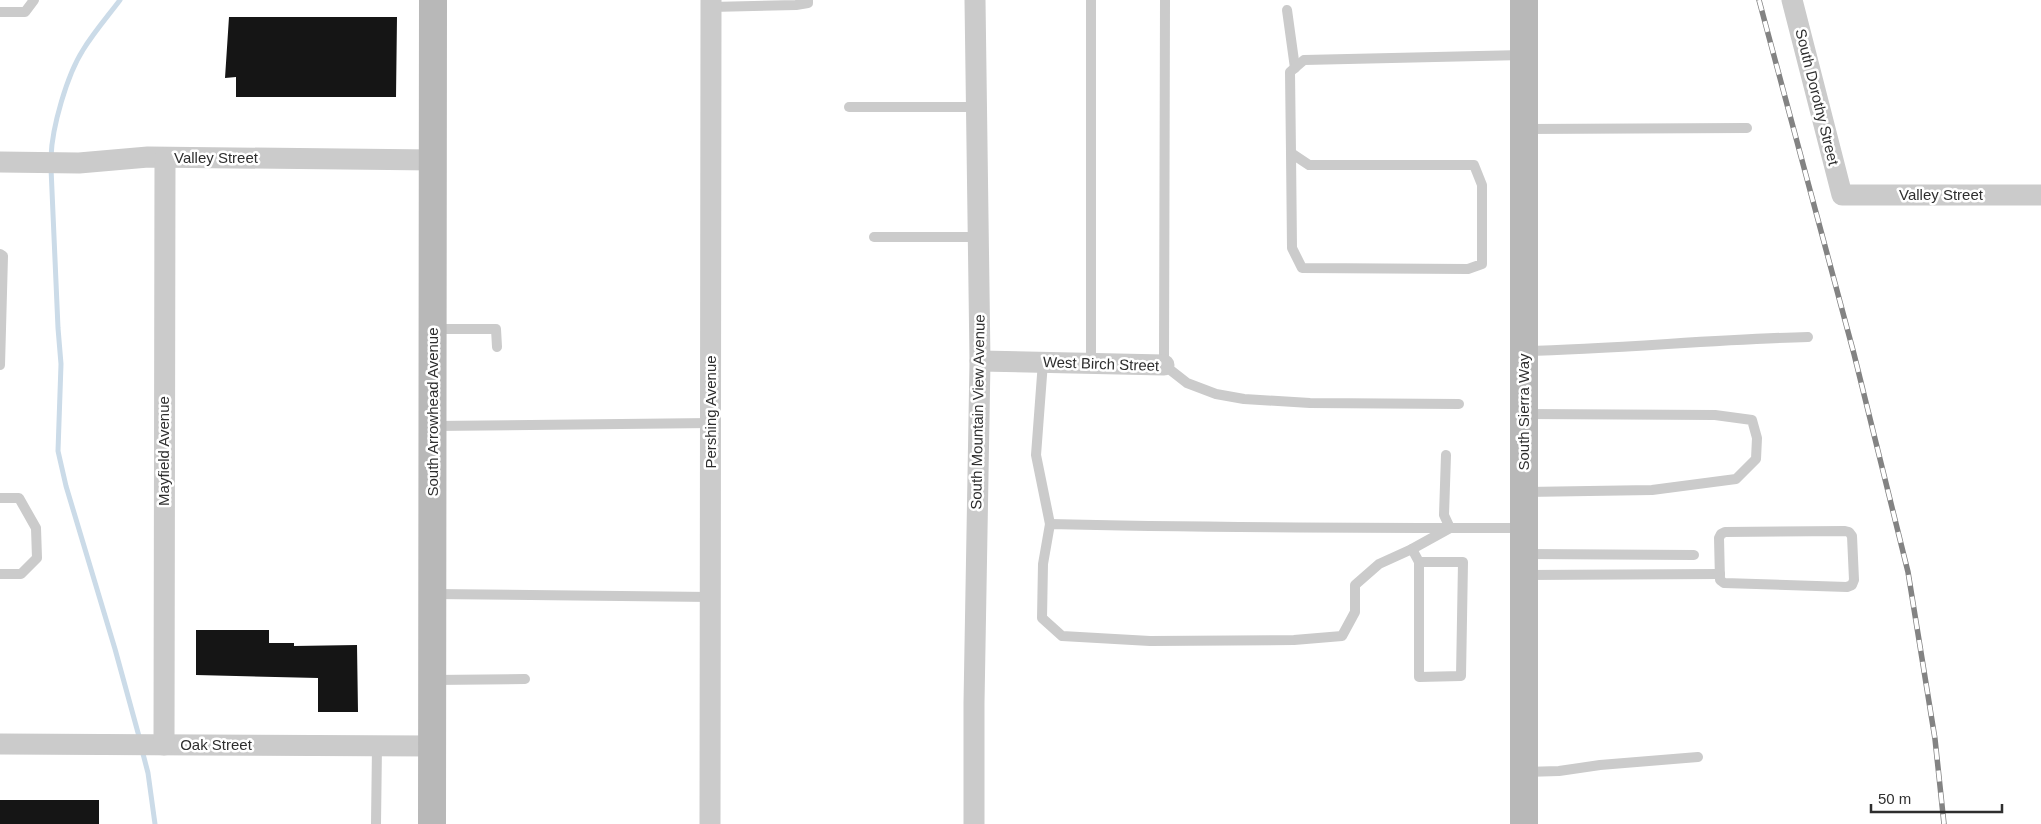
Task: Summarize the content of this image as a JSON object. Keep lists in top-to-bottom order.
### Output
{
  "streets": {
    "main road": ["South Arrowhead Avenue", "South Sierra Way"],
    "street": [
      "South Dorothy Street",
      "Valley Street",
      "West Birch Street",
      "Pershing Avenue",
      "South Mountain View Avenue",
      "Mayfield Avenue",
      "Oak Street"
    ]
  },
  "crossings": [
    ["South Dorothy Street", "Valley Street"],
    ["Valley Street", "South Arrowhead Avenue"],
    ["Valley Street", "Mayfield Avenue"],
    ["West Birch Street", "South Mountain View Avenue"],
    ["South Arrowhead Avenue", "Oak Street"],
    ["Mayfield Avenue", "Oak Street"]
  ],
  "scale_bar": "50 m"
}
